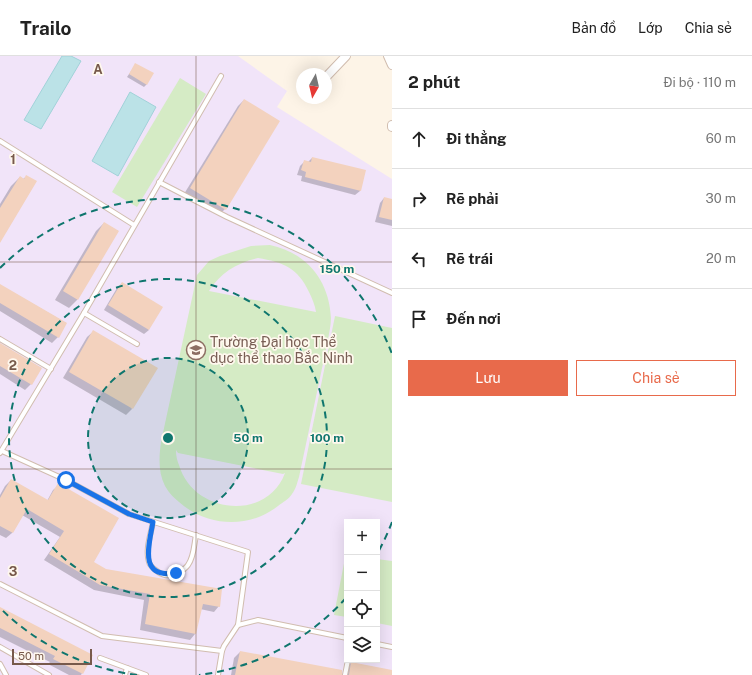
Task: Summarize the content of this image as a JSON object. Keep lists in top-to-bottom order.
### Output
{
  "places": {
    "school or university": ["Trường Đại học Thể dục thể thao Bắc Ninh"]
  },
  "scale_bar": "50 m",
  "north": "bottom",
  "page": {
    "header": "Trailo",
    "nav": ["Bản đồ", "Lớp", "Chia sẻ"],
    "heading": ["2 phút", "Đi bộ · 110 m"],
    "list": [
      ["Đi thẳng", "60 m"],
      ["Rẽ phải", "30 m"],
      ["Rẽ trái", "20 m"],
      "Đến nơi"
    ],
    "buttons": ["Lưu", "Chia sẻ"],
    "map_buttons": ["+", "−"],
    "scale": "50 m"
  },
  "grid": {
    "columns": ["A"],
    "rows": ["1", "2", "3"]
  },
  "rings": ["150 m", "50 m", "100 m"]
}
